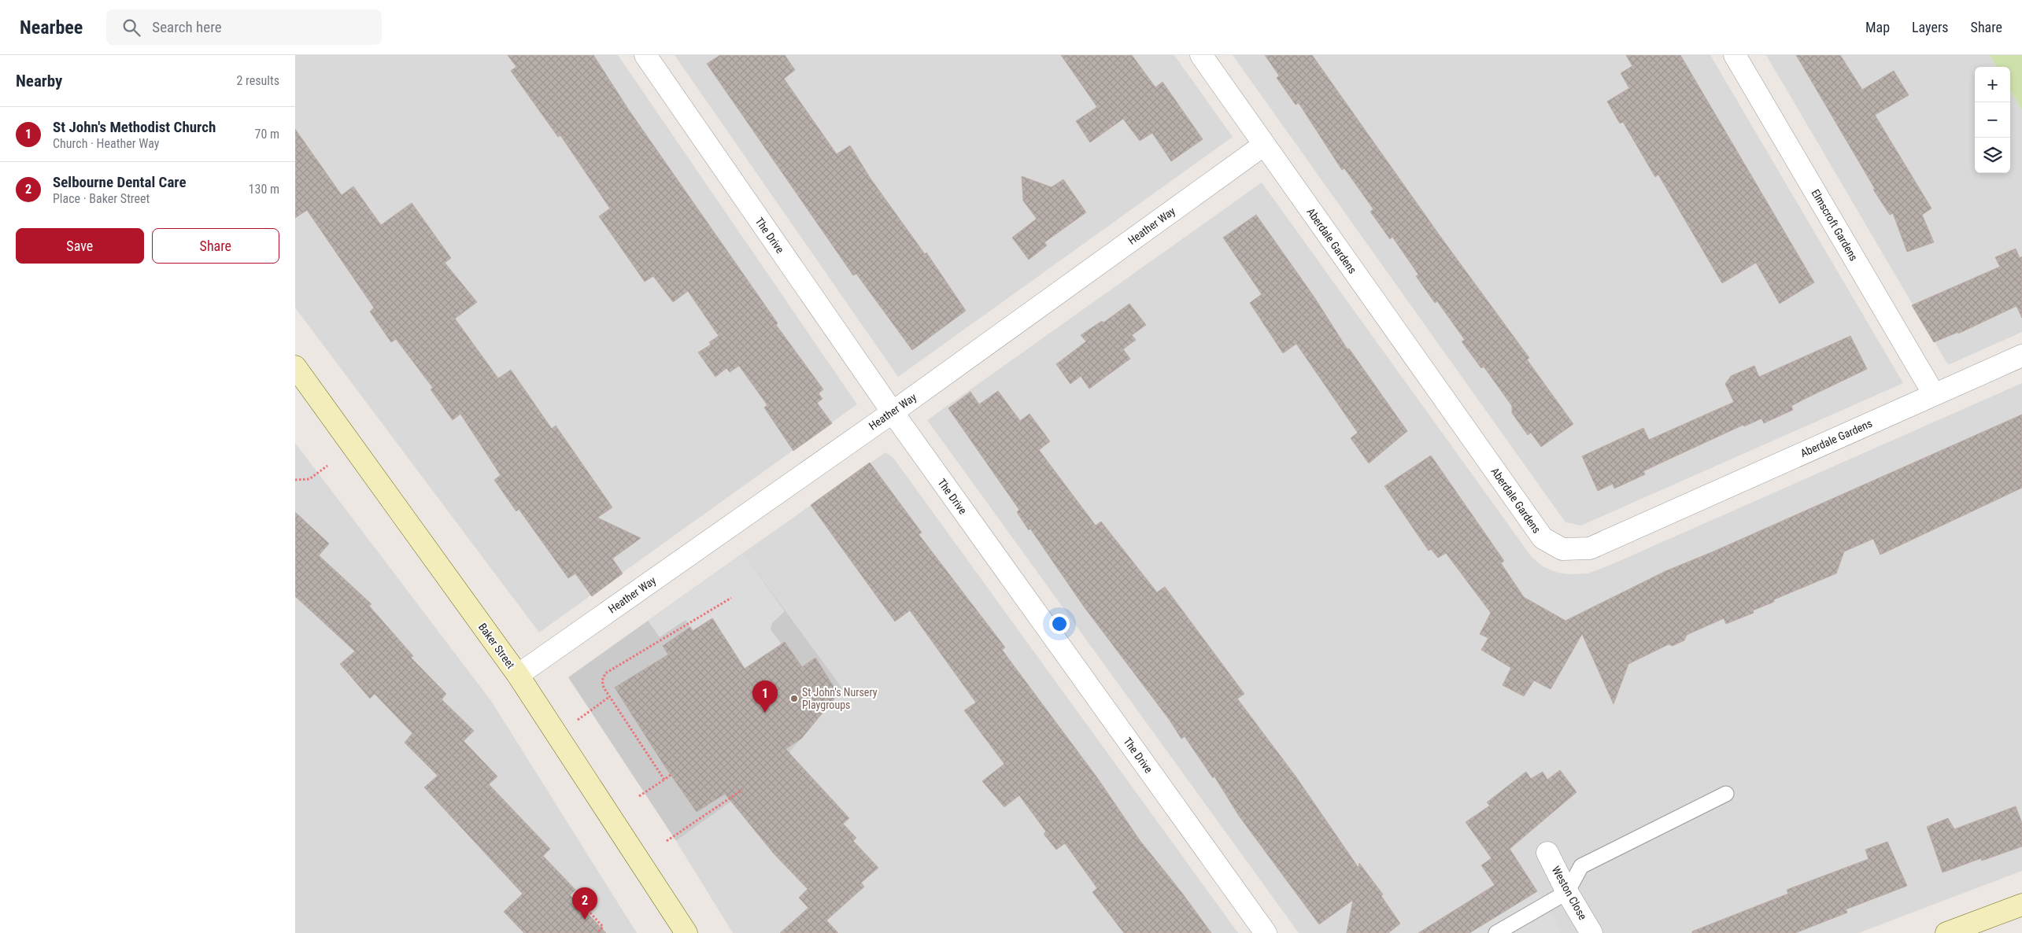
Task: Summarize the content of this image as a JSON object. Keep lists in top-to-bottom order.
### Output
{
  "streets": {
    "street": [
      "Elmscroft Gardens",
      "Heather Way",
      "The Drive",
      "Aberdale Gardens",
      "Baker Street",
      "Weston Close"
    ]
  },
  "crossings": [
    ["Elmscroft Gardens", "Aberdale Gardens"],
    ["Heather Way", "The Drive"],
    ["Heather Way", "Aberdale Gardens"],
    ["Heather Way", "Baker Street"]
  ],
  "places": ["St John's Nursery Playgroups"],
  "page": {
    "header": "Nearbee",
    "search": "Search here",
    "nav": ["Map", "Layers", "Share"],
    "heading": ["Nearby", "2 results"],
    "map_buttons": ["+", "−"],
    "list": [
      {
        "mark": "1",
        "name": "St John's Methodist Church",
        "note": "Church · Heather Way",
        "value": "70 m"
      },
      {
        "mark": "2",
        "name": "Selbourne Dental Care",
        "note": "Place · Baker Street",
        "value": "130 m"
      }
    ],
    "buttons": ["Save", "Share"],
    "pins": ["1", "2"]
  }
}
